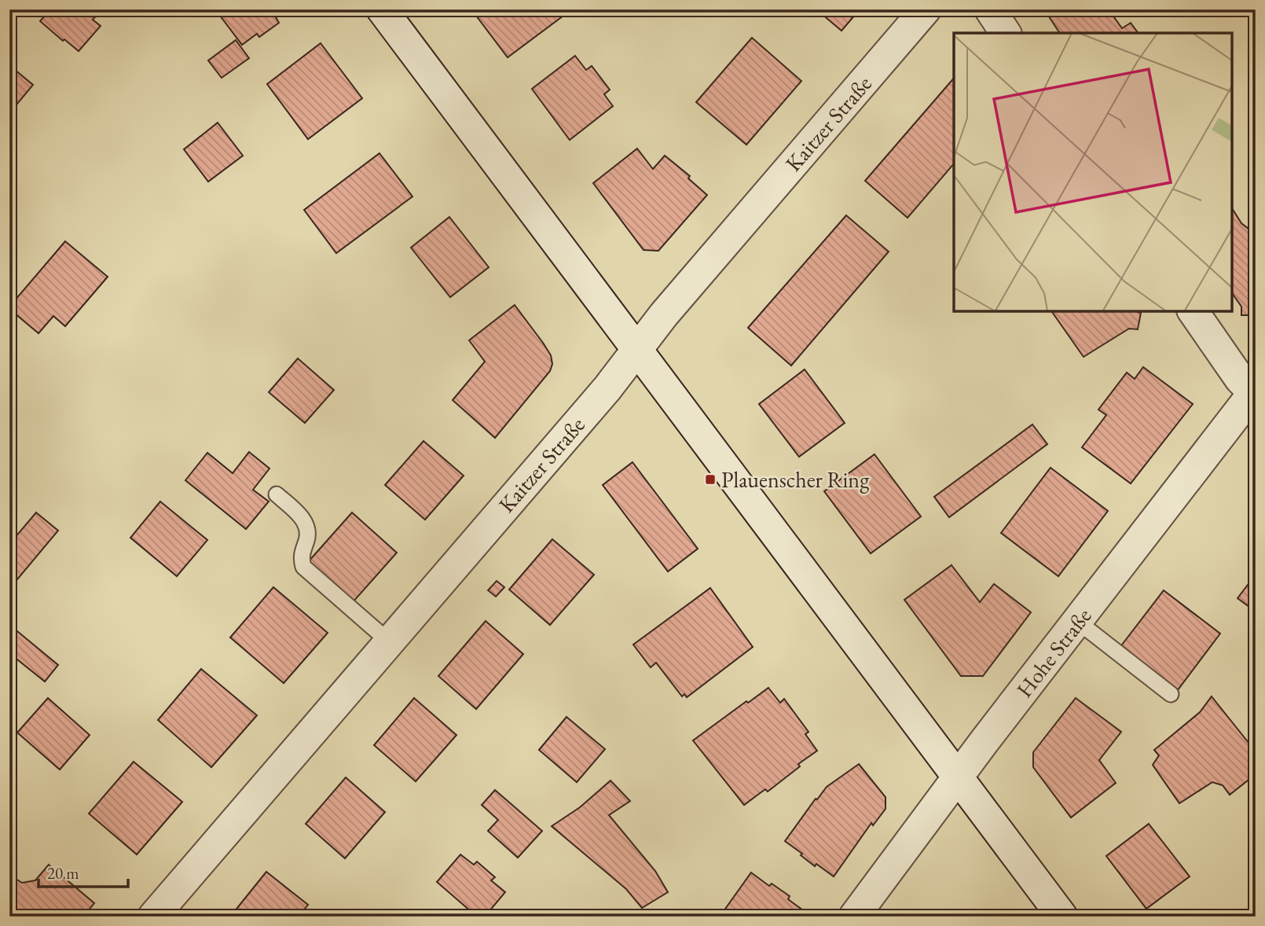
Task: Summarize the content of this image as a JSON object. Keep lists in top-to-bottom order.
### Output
{
  "streets": {
    "street": ["Kaitzer Straße", "Hohe Straße"]
  },
  "places": {
    "transit": ["Plauenscher Ring"]
  },
  "scale_bar": "20 m"
}
